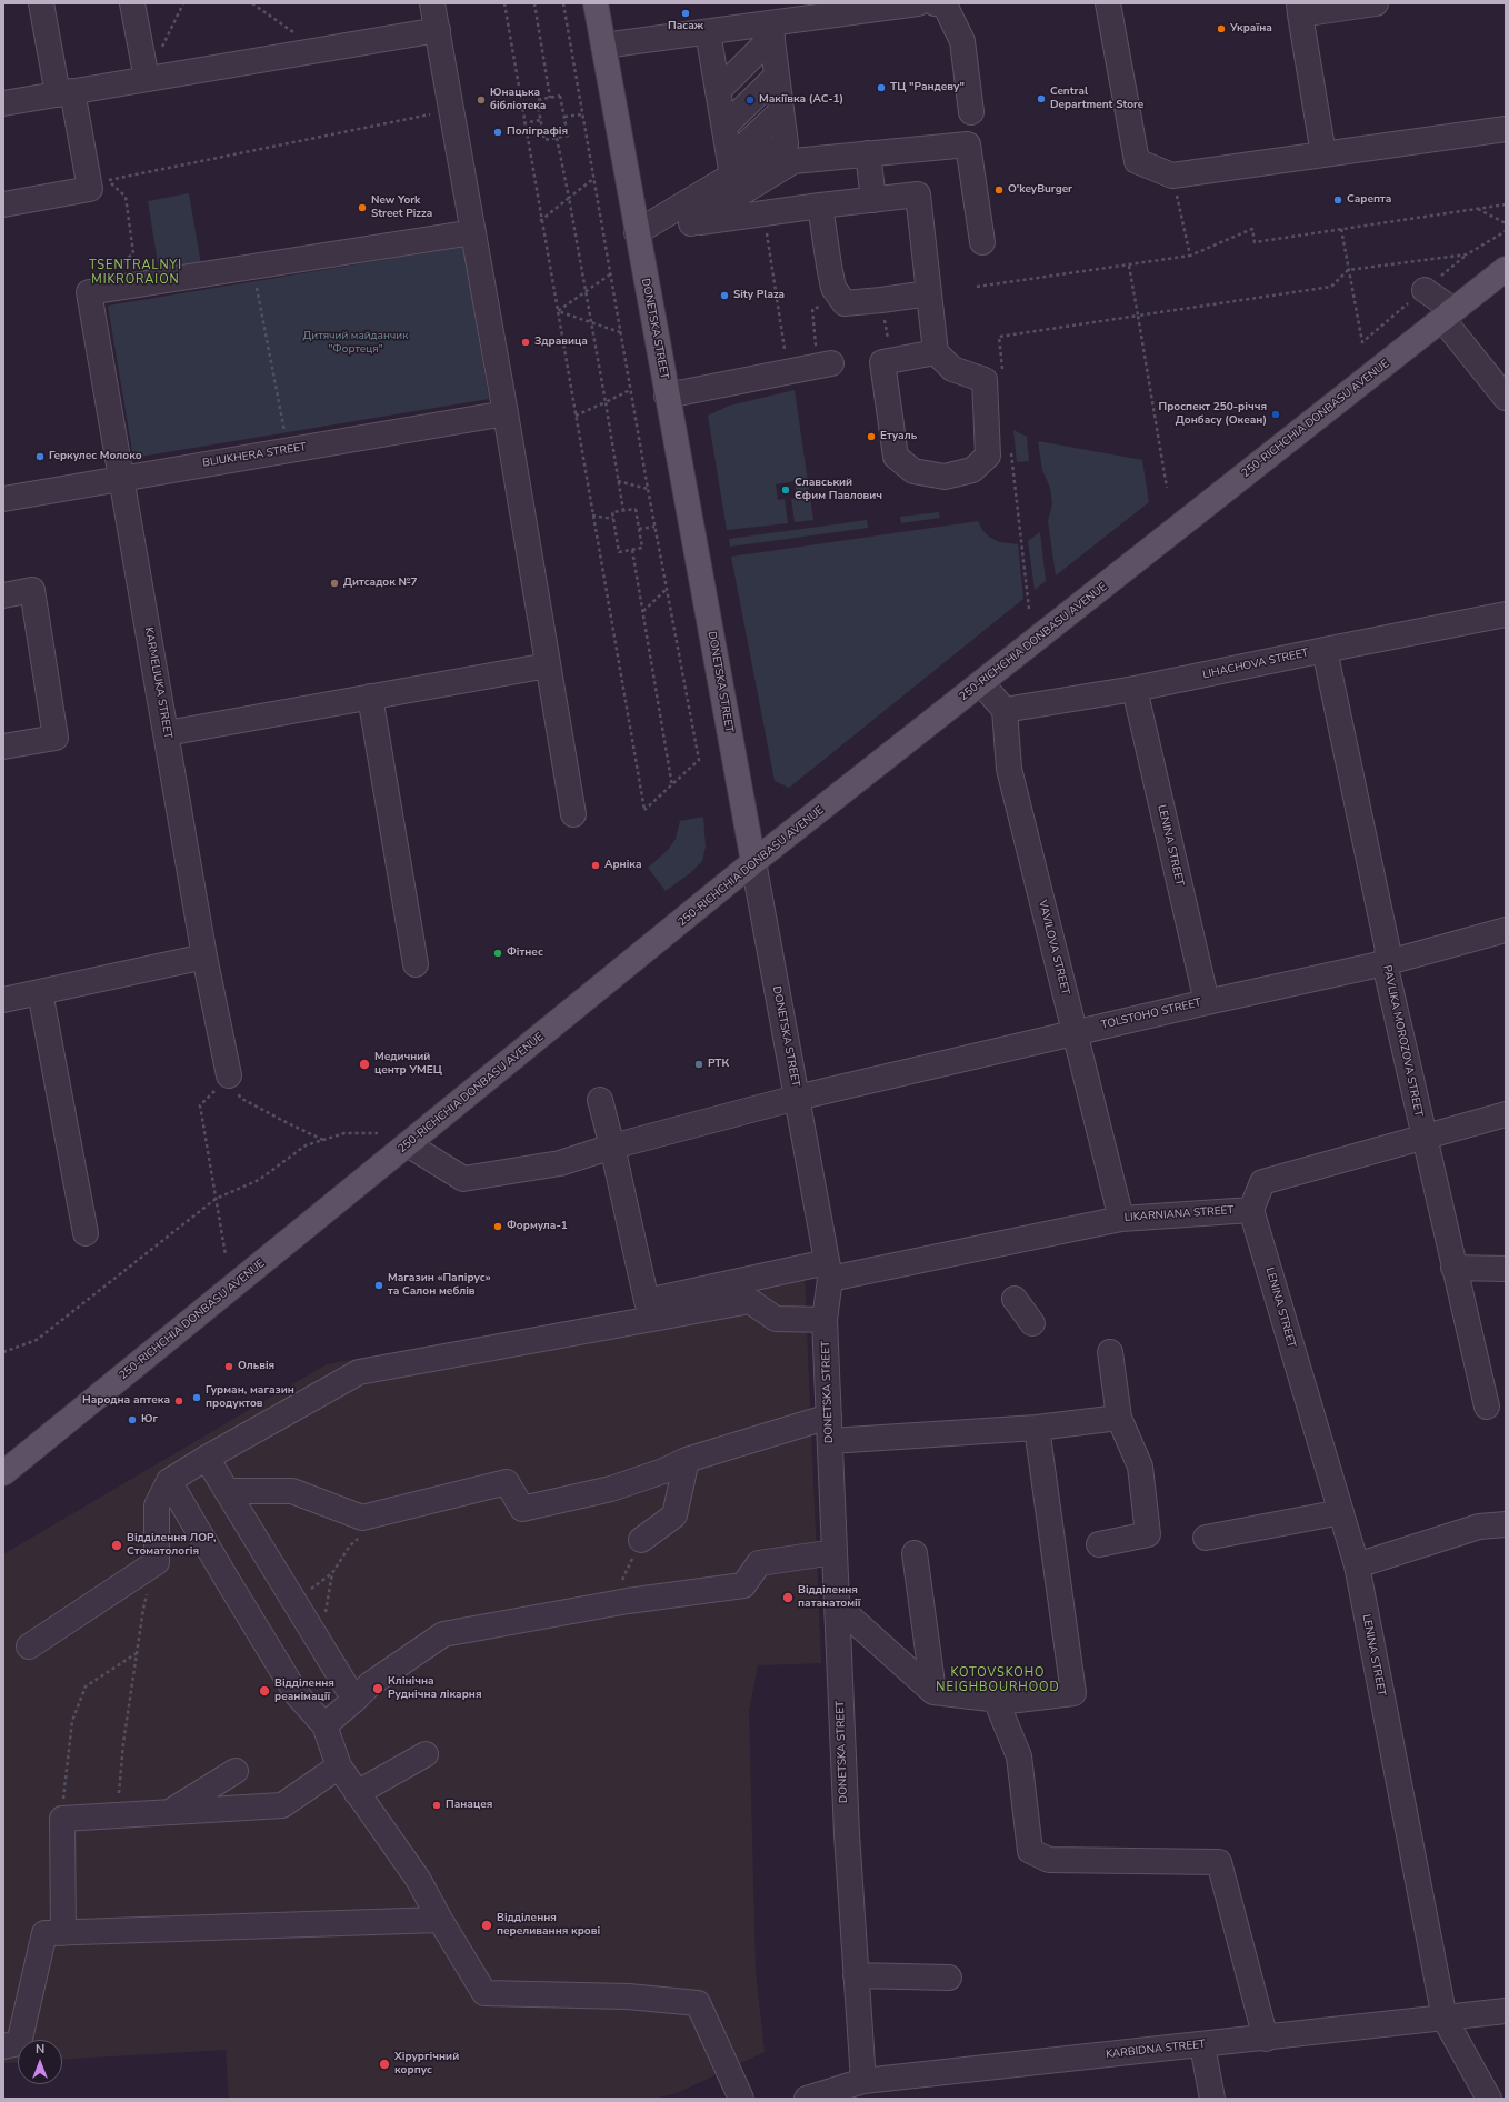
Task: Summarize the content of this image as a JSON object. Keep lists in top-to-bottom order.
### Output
{
  "streets": {
    "main road": ["DONETSKA STREET", "250-RICHCHIA DONBASU AVENUE"],
    "street": [
      "BLIUKHERA STREET",
      "LIHACHOVA STREET",
      "KARMELIUKA STREET",
      "LENINA STREET",
      "VAVILOVA STREET",
      "TOLSTOHO STREET",
      "PAVLIKA MOROZOVA STREET",
      "LIKARNIANA STREET",
      "KARBIDNA STREET"
    ]
  },
  "crossings": [
    ["DONETSKA STREET", "250-RICHCHIA DONBASU AVENUE"],
    ["DONETSKA STREET", "TOLSTOHO STREET"],
    ["DONETSKA STREET", "LIKARNIANA STREET"],
    ["DONETSKA STREET", "KARBIDNA STREET"],
    ["250-RICHCHIA DONBASU AVENUE", "TOLSTOHO STREET"],
    ["BLIUKHERA STREET", "KARMELIUKA STREET"],
    ["LIHACHOVA STREET", "LENINA STREET"],
    ["LIHACHOVA STREET", "VAVILOVA STREET"],
    ["LIHACHOVA STREET", "PAVLIKA MOROZOVA STREET"],
    ["LENINA STREET", "TOLSTOHO STREET"],
    ["LENINA STREET", "LIKARNIANA STREET"],
    ["LENINA STREET", "KARBIDNA STREET"],
    ["VAVILOVA STREET", "TOLSTOHO STREET"],
    ["VAVILOVA STREET", "LIKARNIANA STREET"],
    ["TOLSTOHO STREET", "PAVLIKA MOROZOVA STREET"],
    ["TOLSTOHO STREET", "LIKARNIANA STREET"]
  ],
  "districts": ["TSENTRALNYI MIKRORAION", "KOTOVSKOHO NEIGHBOURHOOD"],
  "parks": ["Дитячий майданчик \"Фортеця\""],
  "places": [
    "Пасаж",
    "Україна",
    "ТЦ \"Рандеву\"",
    "Central Department Store",
    "Юнацька бібліотека",
    "Макіївка (АС-1)",
    "Поліграфія",
    "O'keyBurger",
    "Сарепта",
    "New York Street Pizza",
    "Sity Plaza",
    "Здравица",
    "Проспект 250-річчя Донбасу (Океан)",
    "Етуаль",
    "Геркулес Молоко",
    "Славський Єфим Павлович",
    "Дитсадок №7",
    "Арніка",
    "Фітнес",
    "Медичний центр УМЕЦ",
    "РТК",
    "Формула-1",
    "Магазин «Папірус» та Салон меблів",
    "Ольвія",
    "Гурман, магазин продуктов",
    "Народна аптека",
    "Юг",
    "Відділення ЛОР, Стоматологія",
    "Відділення патанатомії",
    "Клінічна Руднічна лікарня",
    "Відділення реанімації",
    "Панацея",
    "Відділення переливання крові",
    "Хірургічний корпус"
  ],
  "north": "top"
}
